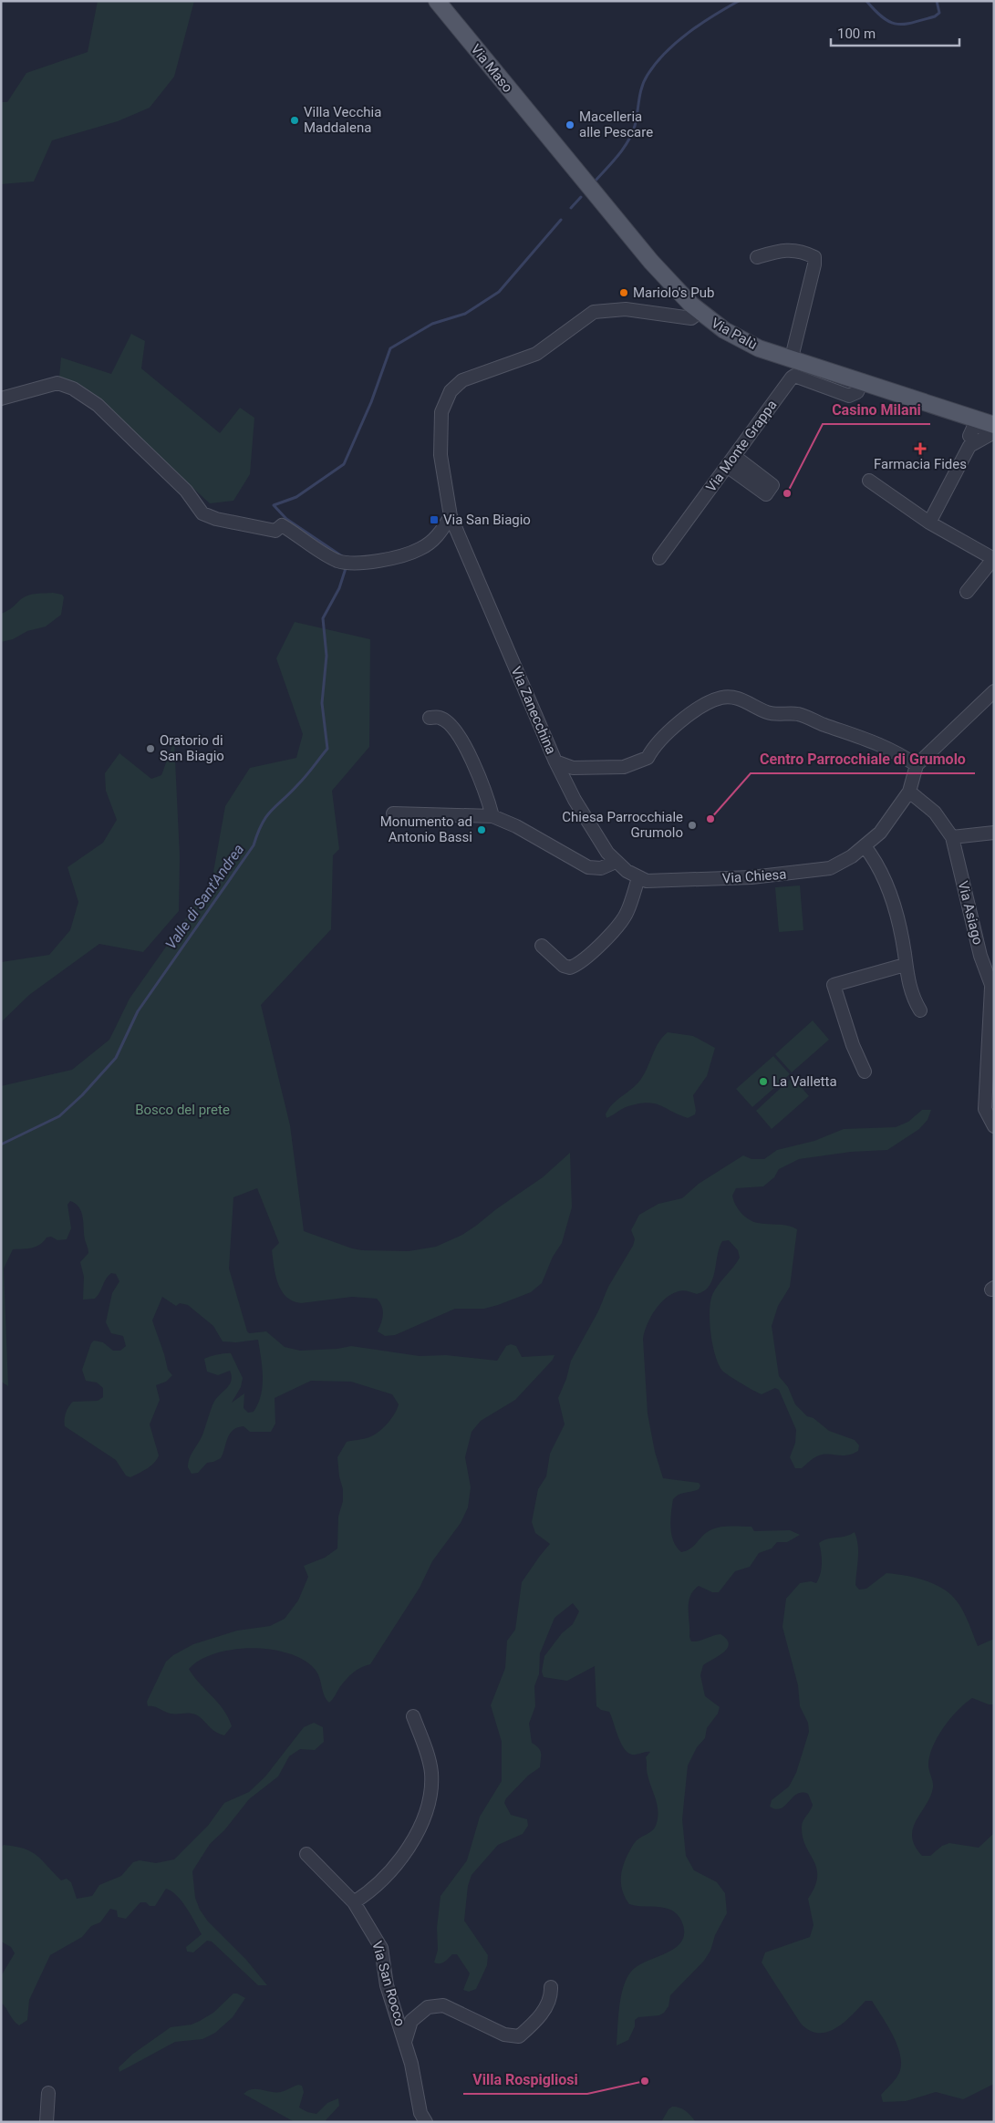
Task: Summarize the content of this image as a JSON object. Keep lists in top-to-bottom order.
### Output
{
  "streets": {
    "main road": ["Via Maso", "Via Palù"],
    "street": [
      "Via Monte Grappa",
      "Via Zanecchina",
      "Via Chiesa",
      "Via Asiago",
      "Via San Rocco"
    ]
  },
  "crossings": [
    ["Via Maso", "Via Palù"],
    ["Via Palù", "Via Monte Grappa"],
    ["Via Zanecchina", "Via Chiesa"],
    ["Via Chiesa", "Via Asiago"]
  ],
  "water": ["Valle di Sant'Andrea"],
  "parks": ["Bosco del prete"],
  "places": {
    "other": [
      "Villa Vecchia Maddalena",
      "Macelleria alle Pescare",
      "Mariolo's Pub",
      "Casino Milani",
      "Oratorio di San Biagio",
      "Centro Parrocchiale di Grumolo",
      "Chiesa Parrocchiale Grumolo",
      "Monumento ad Antonio Bassi",
      "La Valletta",
      "Villa Rospigliosi"
    ],
    "health": ["Farmacia Fides"],
    "transit": ["Via San Biagio"]
  },
  "scale_bar": "100 m"
}
